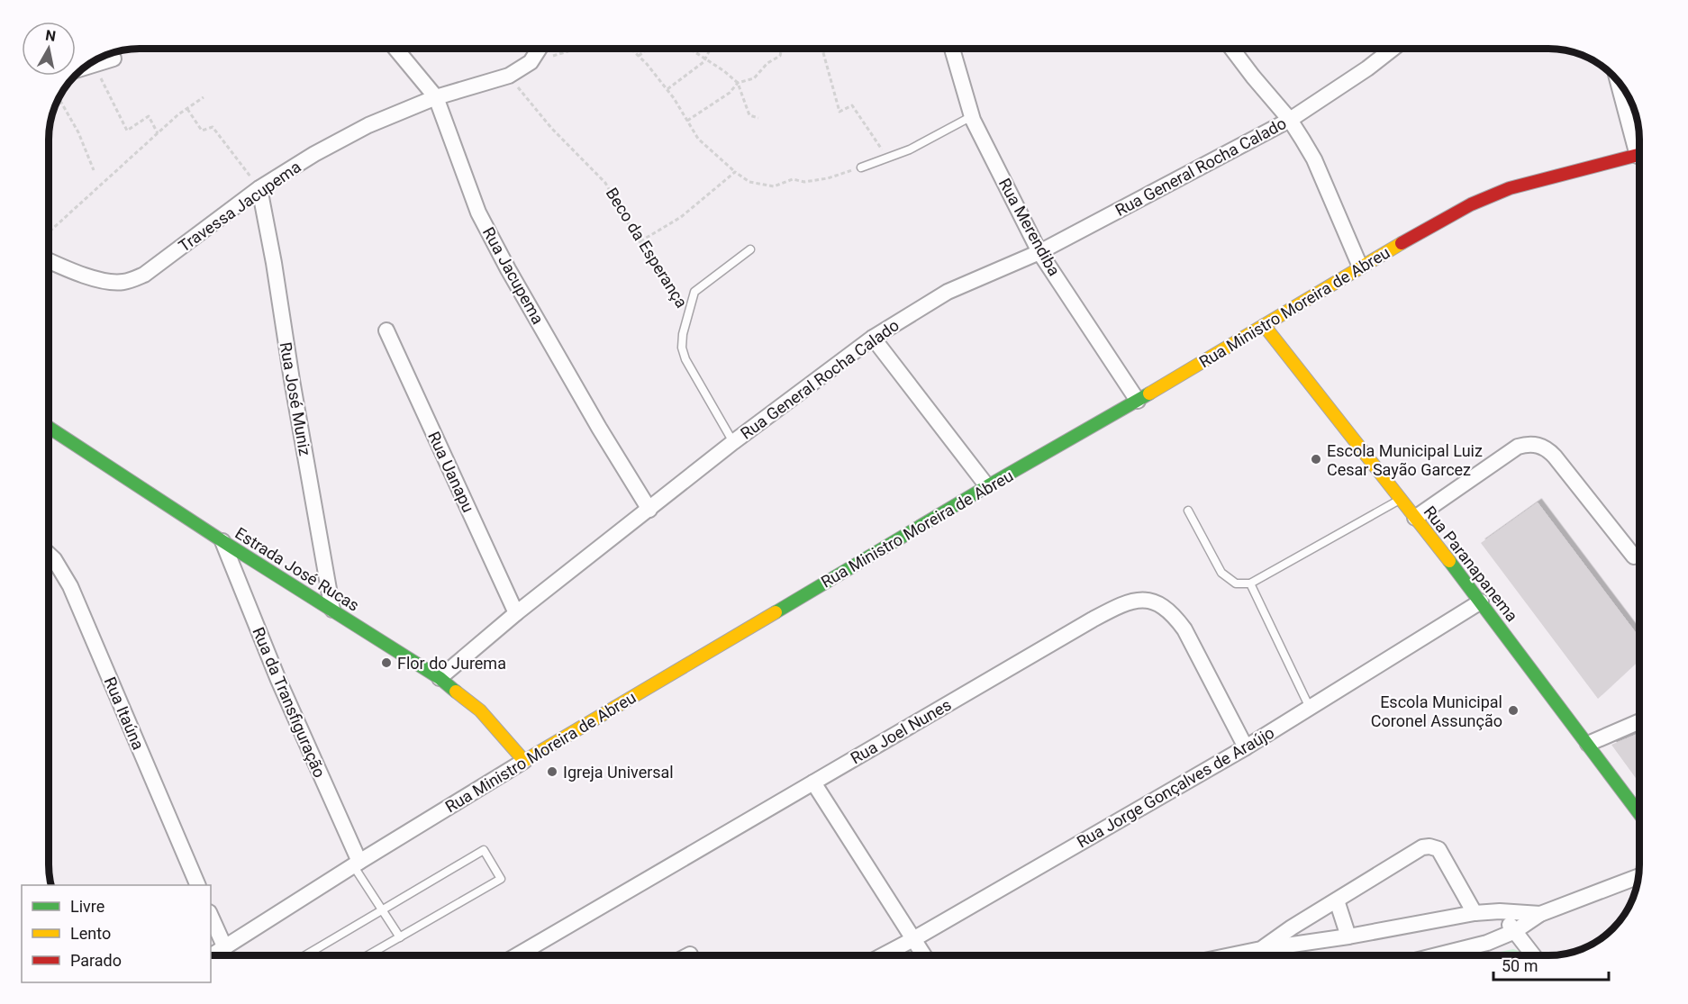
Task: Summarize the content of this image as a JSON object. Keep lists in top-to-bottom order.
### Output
{
  "streets": {
    "street": [
      "Rua General Rocha Calado",
      "Travessa Jacupema",
      "Rua Merendiba",
      "Rua Jacupema",
      "Rua Ministro Moreira de Abreu",
      "Rua José Muniz",
      "Rua Uanapu",
      "Rua Paranapanema",
      "Estrada José Rucas",
      "Rua da Transfiguração",
      "Rua Itaúna",
      "Rua Joel Nunes",
      "Rua Jorge Gonçalves de Araújo"
    ],
    "lane": ["Beco da Esperança"]
  },
  "crossings": [
    ["Rua General Rocha Calado", "Rua Merendiba"],
    ["Rua General Rocha Calado", "Beco da Esperança"],
    ["Rua General Rocha Calado", "Rua Jacupema"],
    ["Rua General Rocha Calado", "Rua Uanapu"],
    ["Rua General Rocha Calado", "Estrada José Rucas"],
    ["Travessa Jacupema", "Beco da Esperança"],
    ["Travessa Jacupema", "Rua Jacupema"],
    ["Travessa Jacupema", "Rua José Muniz"],
    ["Rua Merendiba", "Rua Ministro Moreira de Abreu"],
    ["Rua Ministro Moreira de Abreu", "Rua Paranapanema"],
    ["Rua Ministro Moreira de Abreu", "Estrada José Rucas"],
    ["Rua Ministro Moreira de Abreu", "Rua da Transfiguração"],
    ["Rua José Muniz", "Estrada José Rucas"],
    ["Rua Paranapanema", "Rua Jorge Gonçalves de Araújo"],
    ["Estrada José Rucas", "Rua da Transfiguração"],
    ["Rua Joel Nunes", "Rua Jorge Gonçalves de Araújo"]
  ],
  "places": [
    "Escola Municipal Luiz Cesar Sayão Garcez",
    "Flor do Jurema",
    "Escola Municipal Coronel Assunção",
    "Igreja Universal"
  ],
  "legend": ["Livre", "Lento", "Parado"],
  "scale_bar": "50 m",
  "north": "top"
}
